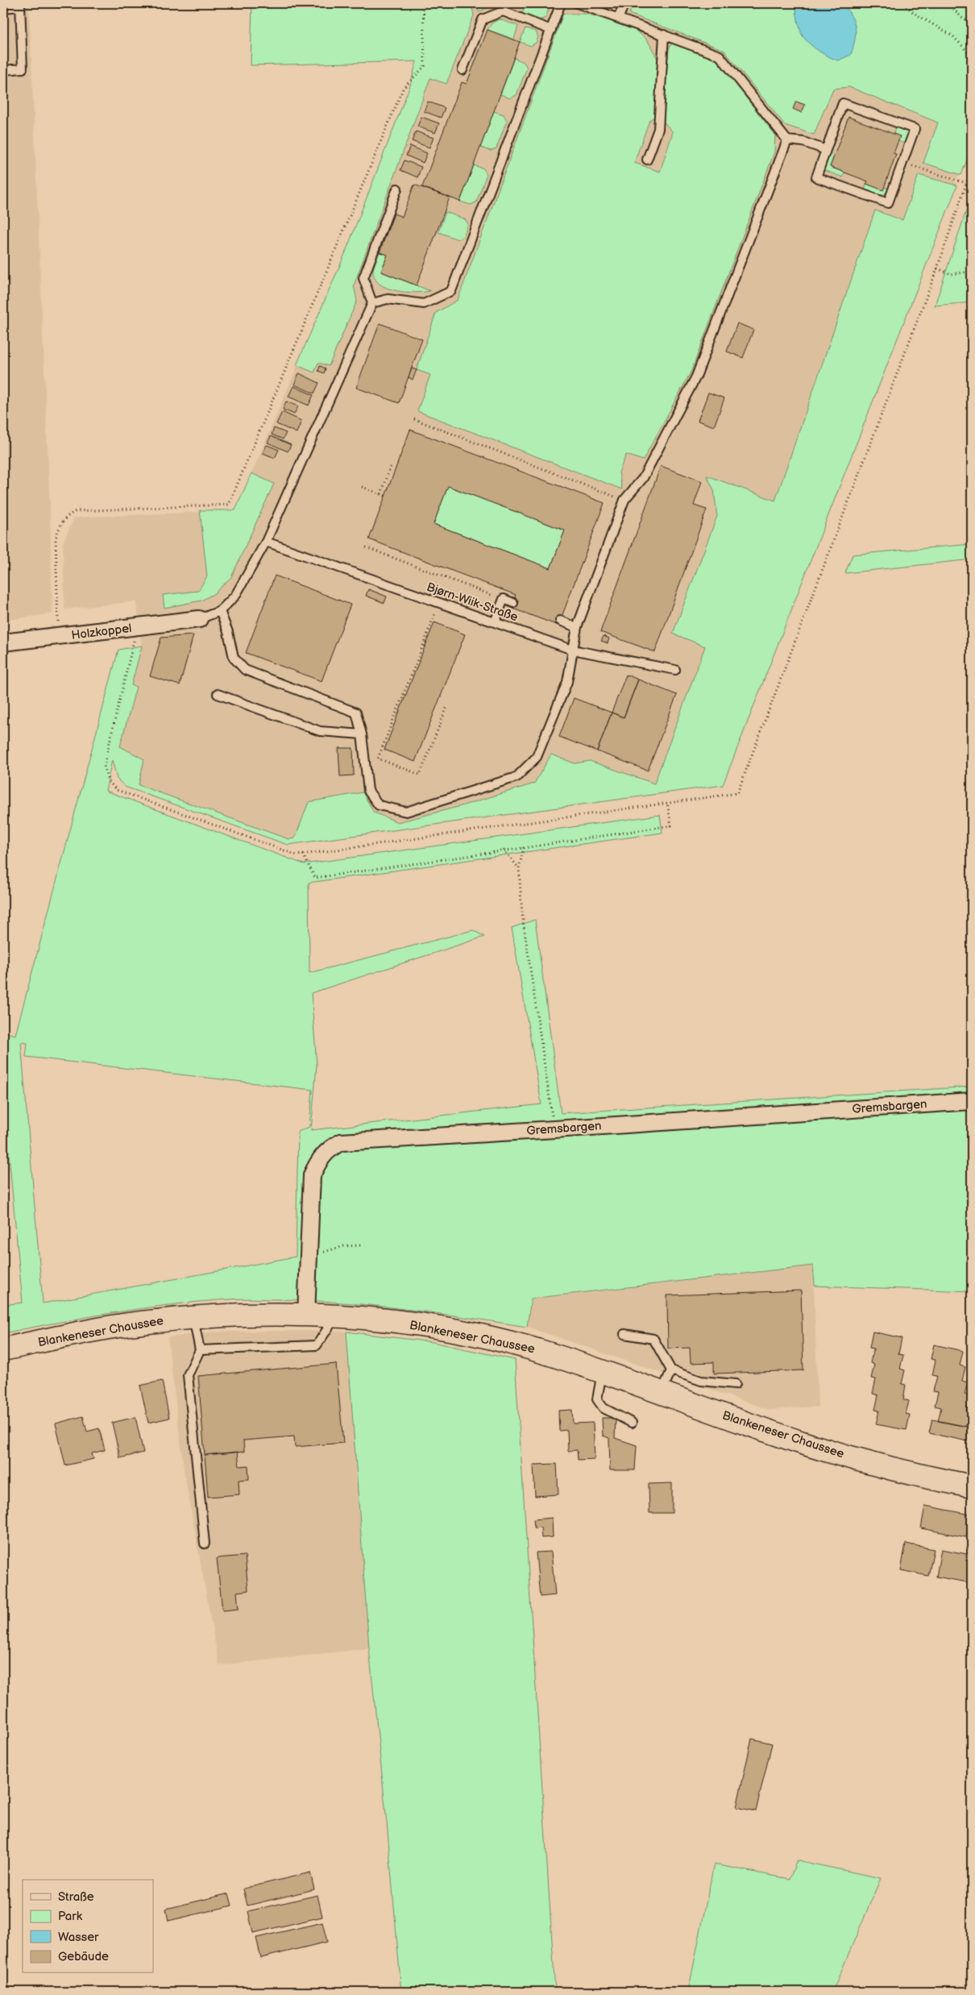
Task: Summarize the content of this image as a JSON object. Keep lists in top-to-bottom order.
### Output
{
  "streets": {
    "main road": ["Blankeneser Chaussee"],
    "street": ["Holzkoppel", "Gremsbargen"],
    "lane": ["Bjørn-Wiik-Straße"]
  },
  "crossings": [
    ["Gremsbargen", "Blankeneser Chaussee"]
  ],
  "legend": [
    "Straße",
    "Park",
    "Wasser",
    "Gebäude"
  ]
}
